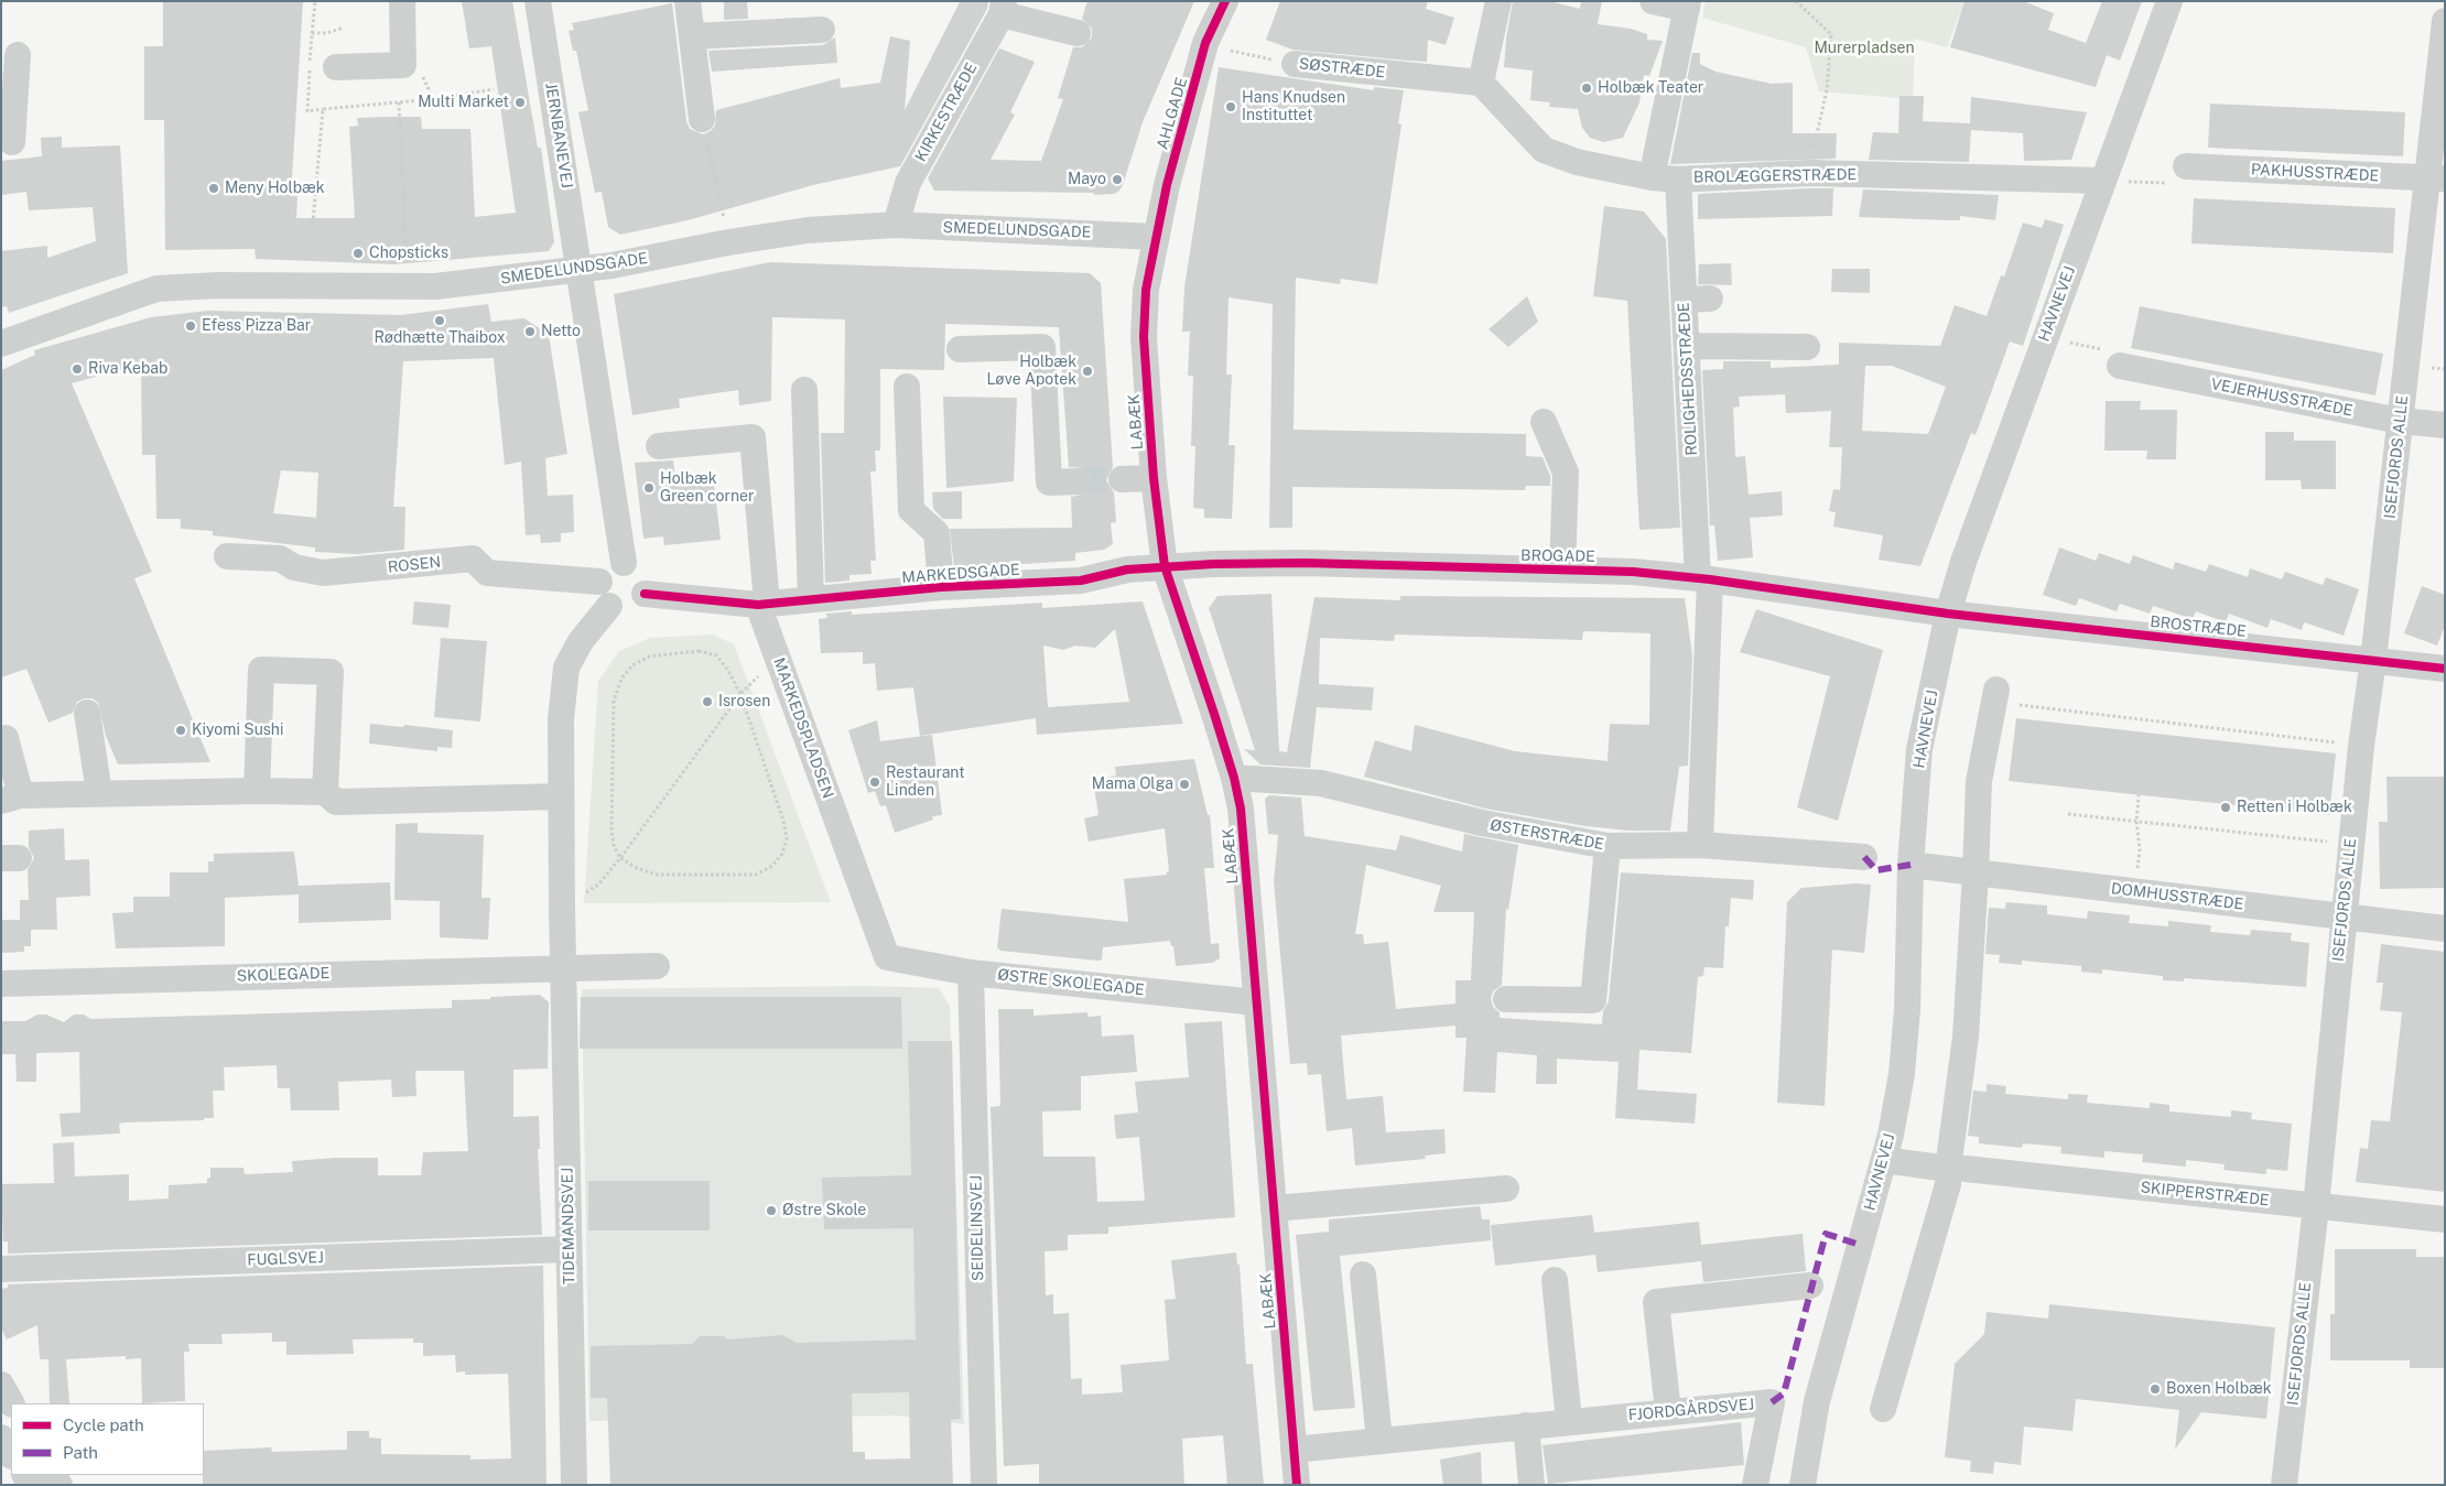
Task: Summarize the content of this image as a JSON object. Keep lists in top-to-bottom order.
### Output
{
  "streets": {
    "street": [
      "SØSTRÆDE",
      "KIRKESTRÆDE",
      "AHLGADE",
      "JERNBANEVEJ",
      "PAKHUSSTRÆDE",
      "BROLÆGGERSTRÆDE",
      "SMEDELUNDSGADE",
      "HAVNEVEJ",
      "ROLIGHEDSSTRÆDE",
      "VEJERHUSSTRÆDE",
      "LABÆK",
      "ISEFJORDS ALLE",
      "BROGADE",
      "ROSEN",
      "MARKEDSGADE",
      "BROSTRÆDE",
      "MARKEDSPLADSEN",
      "ØSTERSTRÆDE",
      "DOMHUSSTRÆDE",
      "SKOLEGADE",
      "ØSTRE SKOLEGADE",
      "SKIPPERSTRÆDE",
      "TIDEMANDSVEJ",
      "SEIDELINSVEJ",
      "FUGLSVEJ",
      "FJORDGÅRDSVEJ"
    ]
  },
  "crossings": [
    ["SØSTRÆDE", "AHLGADE"],
    ["SØSTRÆDE", "BROLÆGGERSTRÆDE"],
    ["KIRKESTRÆDE", "SMEDELUNDSGADE"],
    ["AHLGADE", "SMEDELUNDSGADE"],
    ["AHLGADE", "LABÆK"],
    ["JERNBANEVEJ", "SMEDELUNDSGADE"],
    ["PAKHUSSTRÆDE", "ISEFJORDS ALLE"],
    ["BROLÆGGERSTRÆDE", "HAVNEVEJ"],
    ["BROLÆGGERSTRÆDE", "ROLIGHEDSSTRÆDE"],
    ["SMEDELUNDSGADE", "LABÆK"],
    ["HAVNEVEJ", "BROGADE"],
    ["HAVNEVEJ", "BROSTRÆDE"],
    ["HAVNEVEJ", "DOMHUSSTRÆDE"],
    ["HAVNEVEJ", "SKIPPERSTRÆDE"],
    ["ROLIGHEDSSTRÆDE", "BROGADE"],
    ["ROLIGHEDSSTRÆDE", "ØSTERSTRÆDE"],
    ["VEJERHUSSTRÆDE", "ISEFJORDS ALLE"],
    ["LABÆK", "BROGADE"],
    ["LABÆK", "MARKEDSGADE"],
    ["LABÆK", "ØSTERSTRÆDE"],
    ["LABÆK", "ØSTRE SKOLEGADE"],
    ["LABÆK", "FJORDGÅRDSVEJ"],
    ["ISEFJORDS ALLE", "BROSTRÆDE"],
    ["ISEFJORDS ALLE", "DOMHUSSTRÆDE"],
    ["ISEFJORDS ALLE", "SKIPPERSTRÆDE"],
    ["BROGADE", "MARKEDSGADE"],
    ["BROGADE", "BROSTRÆDE"],
    ["MARKEDSGADE", "MARKEDSPLADSEN"],
    ["MARKEDSPLADSEN", "ØSTRE SKOLEGADE"],
    ["SKOLEGADE", "TIDEMANDSVEJ"],
    ["ØSTRE SKOLEGADE", "SEIDELINSVEJ"],
    ["TIDEMANDSVEJ", "FUGLSVEJ"]
  ],
  "parks": ["Murerpladsen"],
  "places": [
    "Holbæk Teater",
    "Multi Market",
    "Hans Knudsen Instituttet",
    "Mayo",
    "Meny Holbæk",
    "Chopsticks",
    "Rødhætte Thaibox",
    "Efess Pizza Bar",
    "Netto",
    "Riva Kebab",
    "Holbæk Løve Apotek",
    "Holbæk Green corner",
    "Isrosen",
    "Kiyomi Sushi",
    "Restaurant Linden",
    "Mama Olga",
    "Retten i Holbæk",
    "Østre Skole",
    "Boxen Holbæk"
  ],
  "legend": ["Cycle path", "Path"]
}
